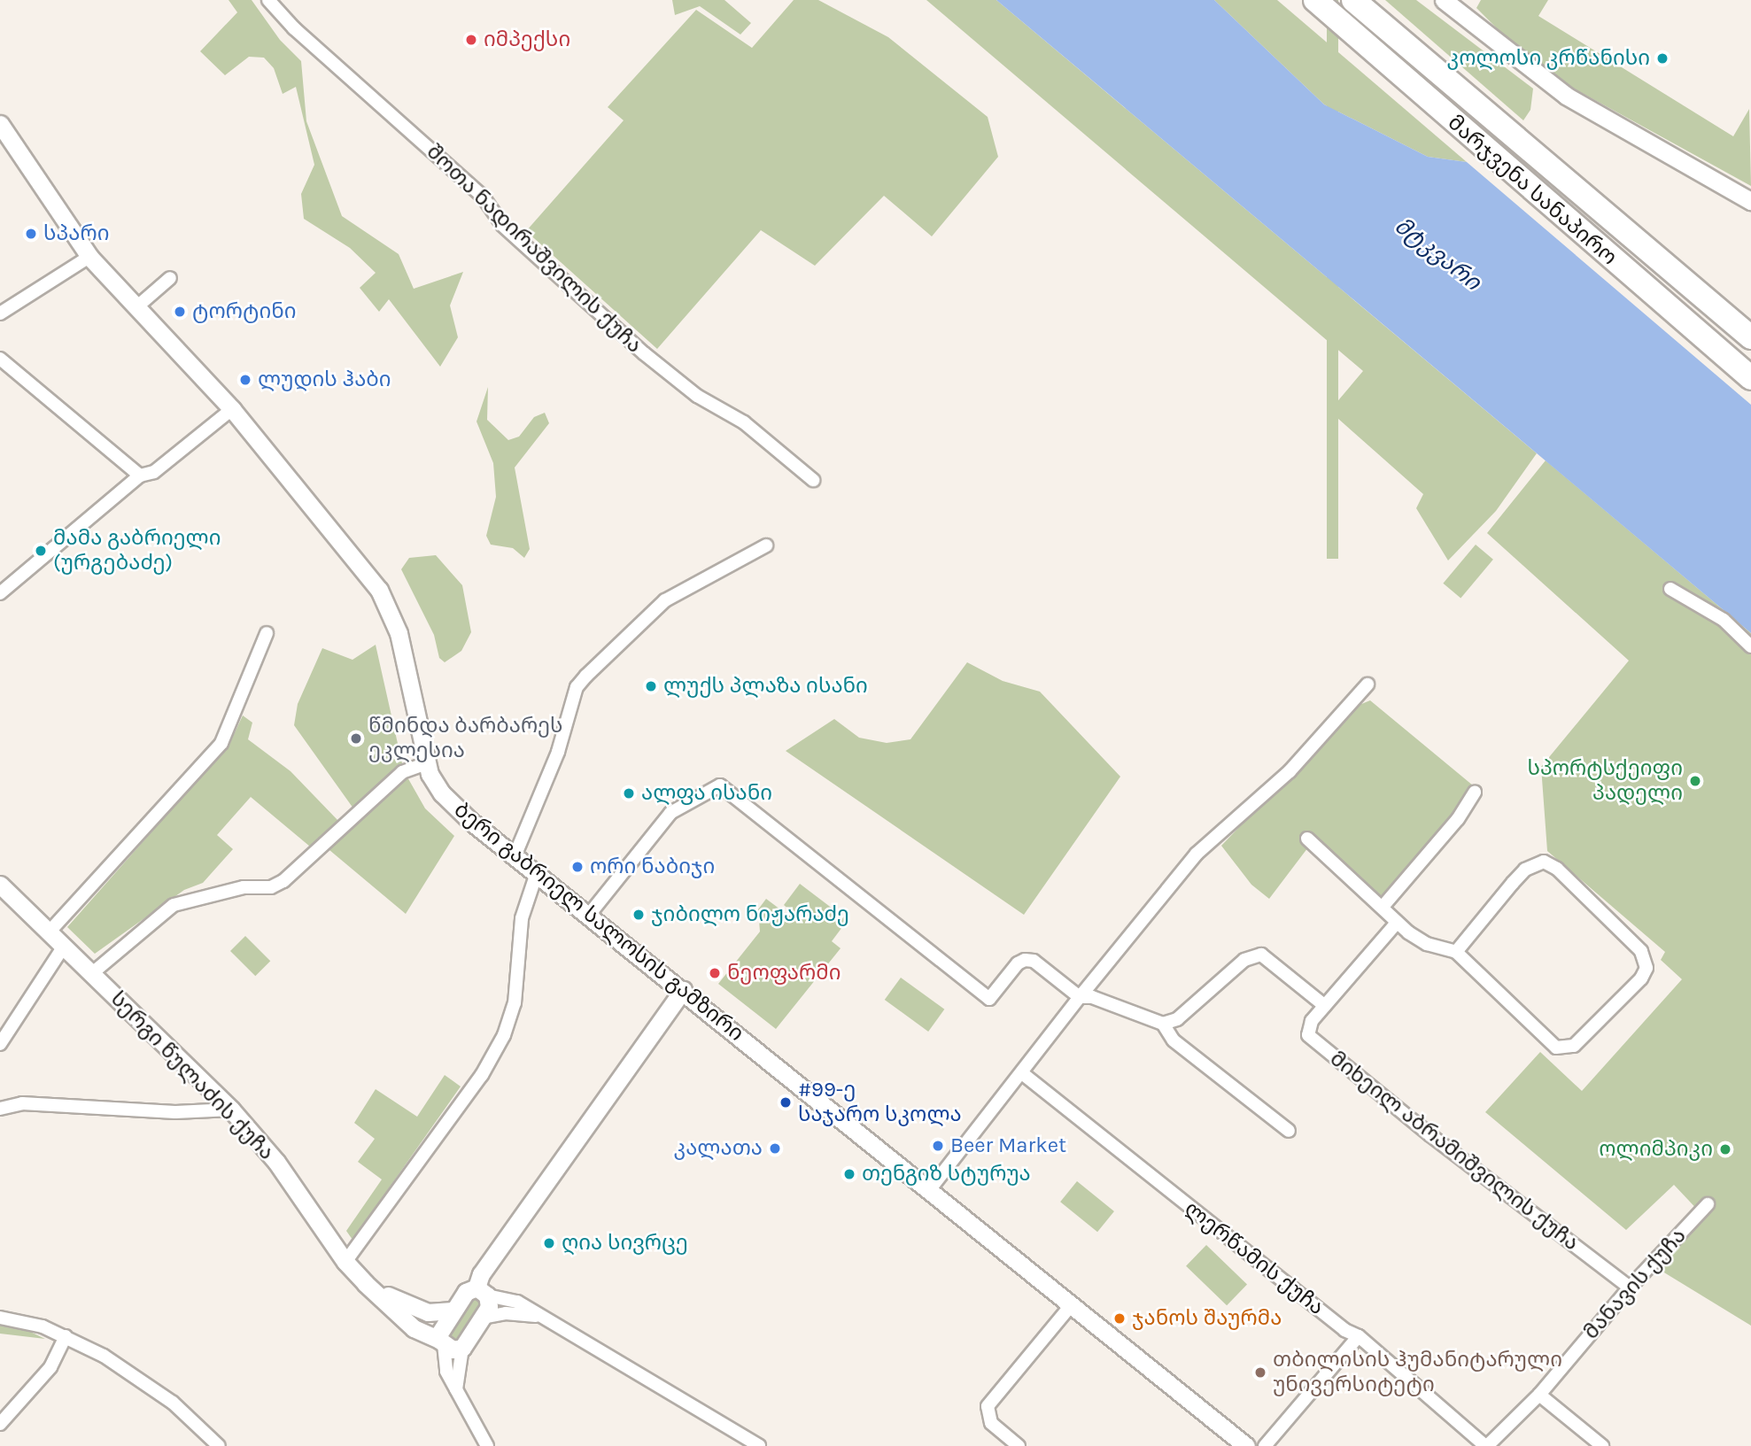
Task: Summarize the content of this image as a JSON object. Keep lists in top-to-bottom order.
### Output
{
  "streets": {
    "highway": ["მარჯვენა სანაპირო"],
    "main road": ["ბერი გაბრიელ სალოსის გამზირი", "სერგი წულაძის ქუჩა"],
    "street": [
      "შოთა ნადირაშვილის ქუჩა",
      "მიხეილ აბრამიშვილის ქუჩა",
      "ლერწამის ქუჩა",
      "მანავის ქუჩა"
    ]
  },
  "crossings": [
    ["მიხეილ აბრამიშვილის ქუჩა", "მანავის ქუჩა"],
    ["ლერწამის ქუჩა", "მანავის ქუჩა"]
  ],
  "water": ["მტკვარი"],
  "places": [
    "იმპექსი",
    "კოლოსი კრწანისი",
    "სპარი",
    "ტორტინი",
    "ლუდის ჰაბი",
    "მამა გაბრიელი (ურგებაძე)",
    "ლუქს პლაზა ისანი",
    "წმინდა ბარბარეს ეკლესია",
    "სპორტსქეიფი პადელი",
    "ალფა ისანი",
    "ორი ნაბიჯი",
    "ჯიბილო ნიჟარაძე",
    "ნეოფარმი",
    "#99-ე საჯარო სკოლა",
    "Beer Market",
    "კალათა",
    "ოლიმპიკი",
    "თენგიზ სტურუა",
    "ღია სივრცე",
    "ჯანოს შაურმა",
    "თბილისის ჰუმანიტარული უნივერსიტეტი"
  ]
}
